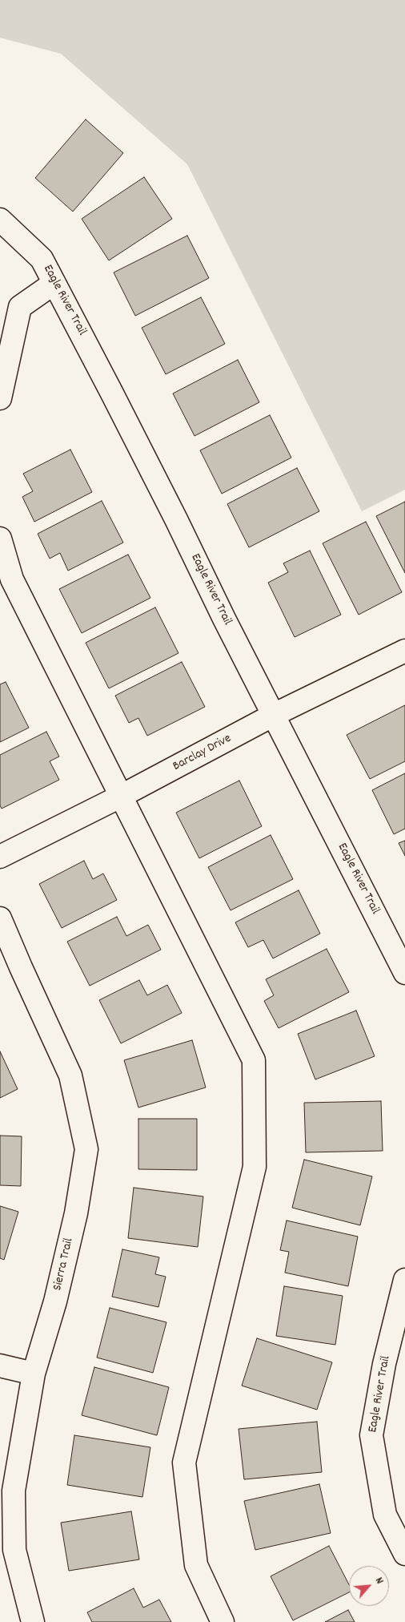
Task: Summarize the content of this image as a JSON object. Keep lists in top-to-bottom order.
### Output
{
  "streets": {
    "street": ["Eagle River Trail", "Barclay Drive", "Sierra Trail"]
  },
  "crossings": [
    ["Eagle River Trail", "Barclay Drive"]
  ],
  "north": "top right"
}
